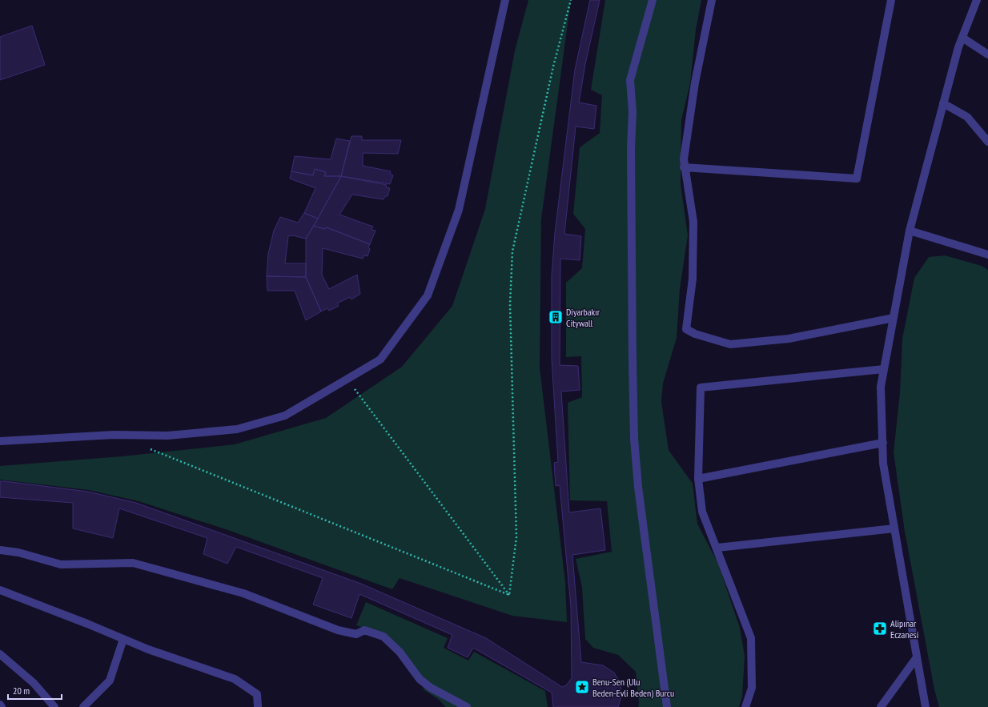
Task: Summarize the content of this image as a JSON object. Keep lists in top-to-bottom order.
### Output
{
  "places": {
    "building": ["Diyarbakır Citywall"],
    "pharmacy": ["Alipınar Eczanesi"],
    "place": ["Benu-Sen (Ulu Beden-Evli Beden) Burcu"]
  },
  "scale_bar": "20 m"
}
